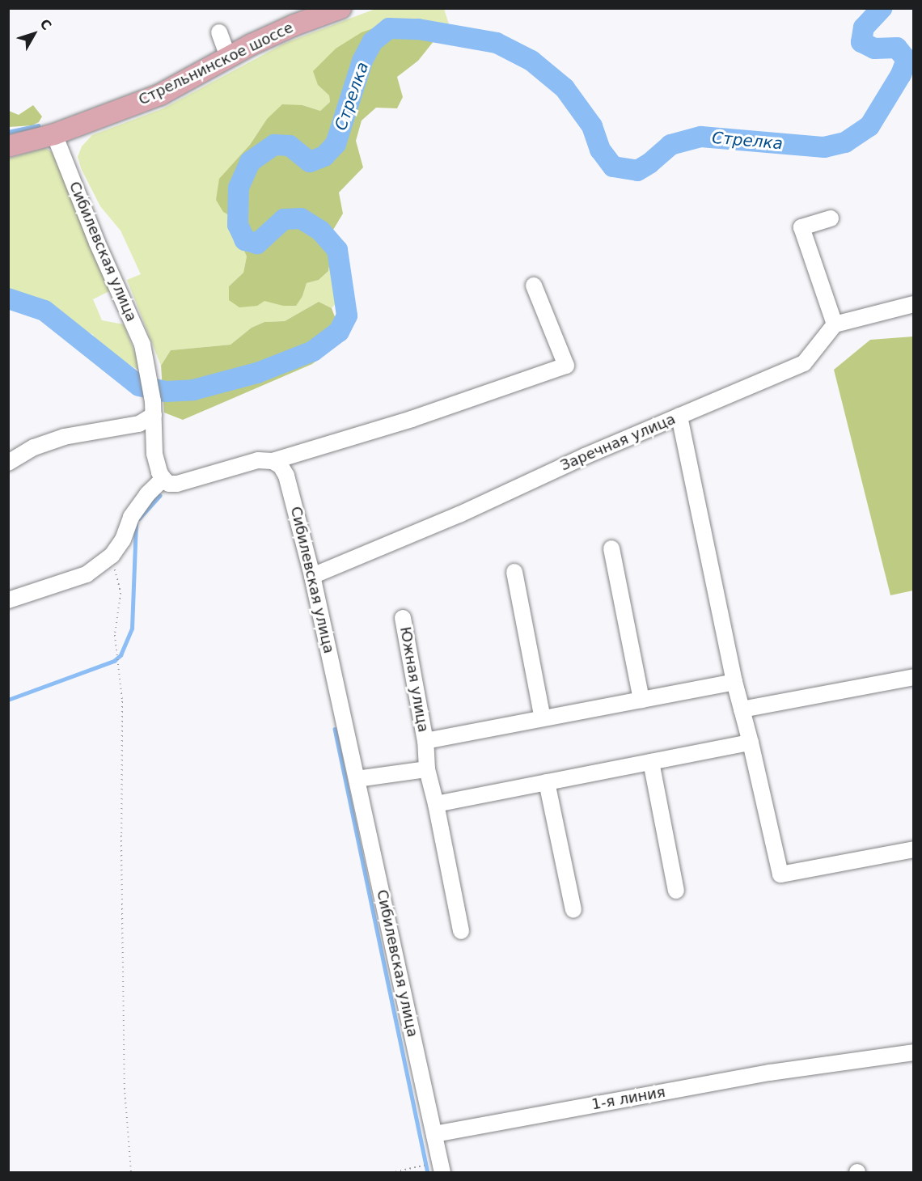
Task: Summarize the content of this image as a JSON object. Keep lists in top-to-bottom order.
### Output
{
  "streets": {
    "main road": ["Стрельнинское шоссе"],
    "street": [
      "Сибилевская улица",
      "Заречная улица",
      "Южная улица",
      "1-я линия"
    ]
  },
  "crossings": [
    ["Стрельнинское шоссе", "Сибилевская улица"],
    ["Сибилевская улица", "Заречная улица"],
    ["Сибилевская улица", "1-я линия"]
  ],
  "water": ["Стрелка"],
  "north": "top right"
}
